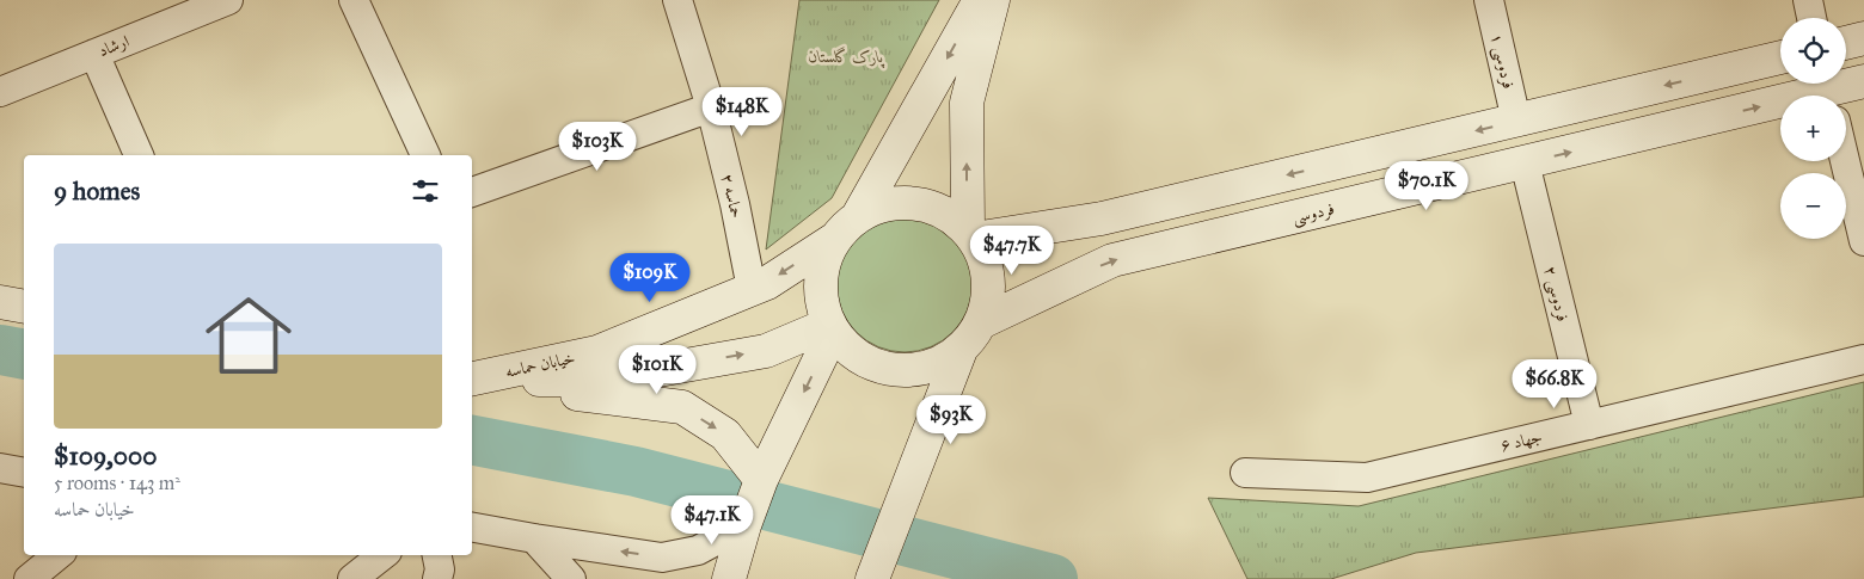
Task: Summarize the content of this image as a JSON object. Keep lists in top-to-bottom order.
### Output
{
  "streets": {
    "main road": ["فردوسی", "خیابان حماسه"],
    "street": [
      "ارشاد",
      "فردوسی ۱",
      "حماسه ۲",
      "فردوسی ۲",
      "جهاد ۶"
    ]
  },
  "crossings": [
    ["حماسه ۲", "خیابان حماسه"],
    ["فردوسی", "فردوسی ۲"],
    ["فردوسی", "خیابان حماسه"],
    ["فردوسی ۲", "جهاد ۶"]
  ],
  "parks": ["پارک گلستان"],
  "page": {
    "map_buttons": ["+", "−"],
    "price": [
      "$148K",
      "$103K",
      "$70.1K",
      "$47.7K",
      "$109K",
      "$101K",
      "$66.8K",
      "$93K",
      "$47.1K"
    ],
    "heading": "9 homes",
    "list": [
      {
        "name": "$109,000",
        "note": "5 rooms · 143 m² · خیابان حماسه"
      }
    ]
  }
}
